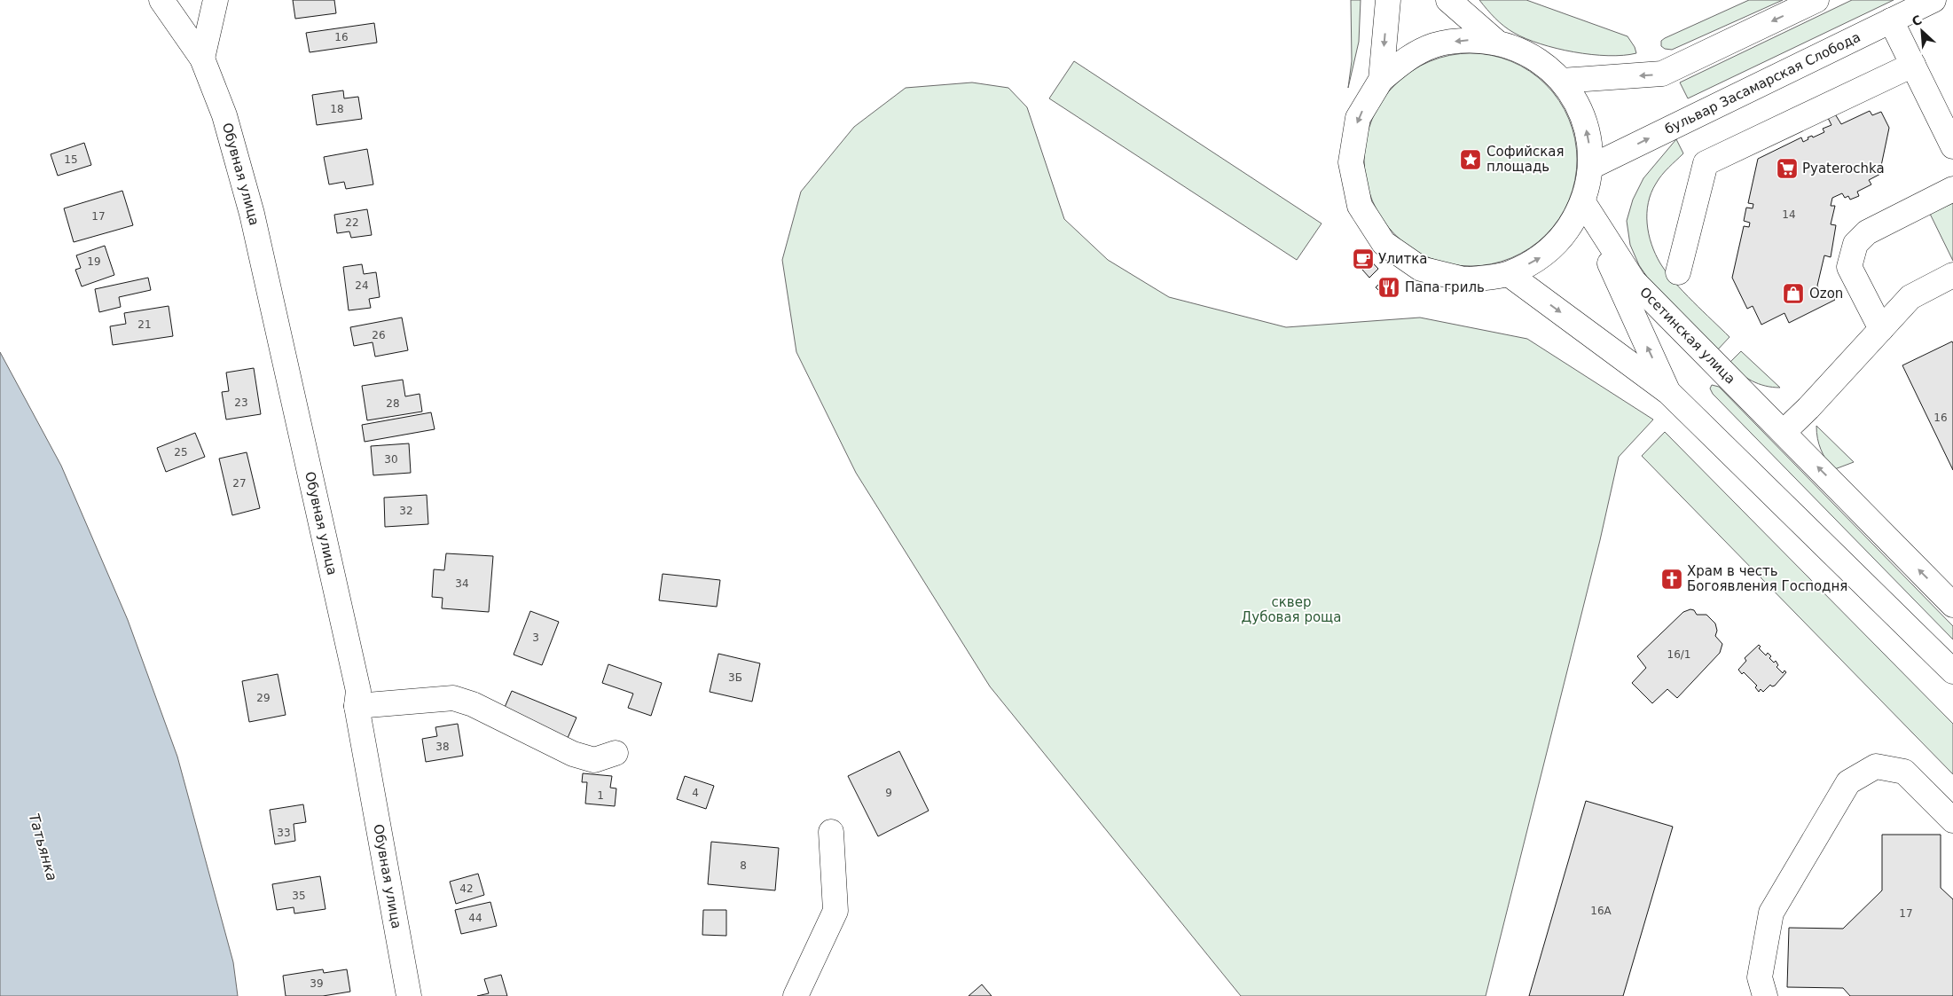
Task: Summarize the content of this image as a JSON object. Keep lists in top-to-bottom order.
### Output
{
  "streets": {
    "street": ["бульвар Засамарская Слобода", "Обувная улица", "Осетинская улица"]
  },
  "water": ["Татьянка"],
  "parks": ["сквер Дубовая роща"],
  "places": {
    "place": ["Софийская площадь"],
    "supermarket": ["Pyaterochka"],
    "cafe": ["Улитка"],
    "restaurant": ["Папа гриль"],
    "shop": ["Ozon"],
    "church": ["Храм в честь Богоявления Господня"]
  },
  "house_numbers": [
    "16",
    "18",
    "15",
    "14",
    "17",
    "22",
    "19",
    "24",
    "21",
    "26",
    "23",
    "28",
    "16",
    "25",
    "30",
    "27",
    "32",
    "34",
    "3",
    "16/1",
    "3Б",
    "29",
    "38",
    "4",
    "9",
    "1",
    "33",
    "8",
    "42",
    "35",
    "16А",
    "17",
    "44",
    "39"
  ],
  "north": "top left"
}
